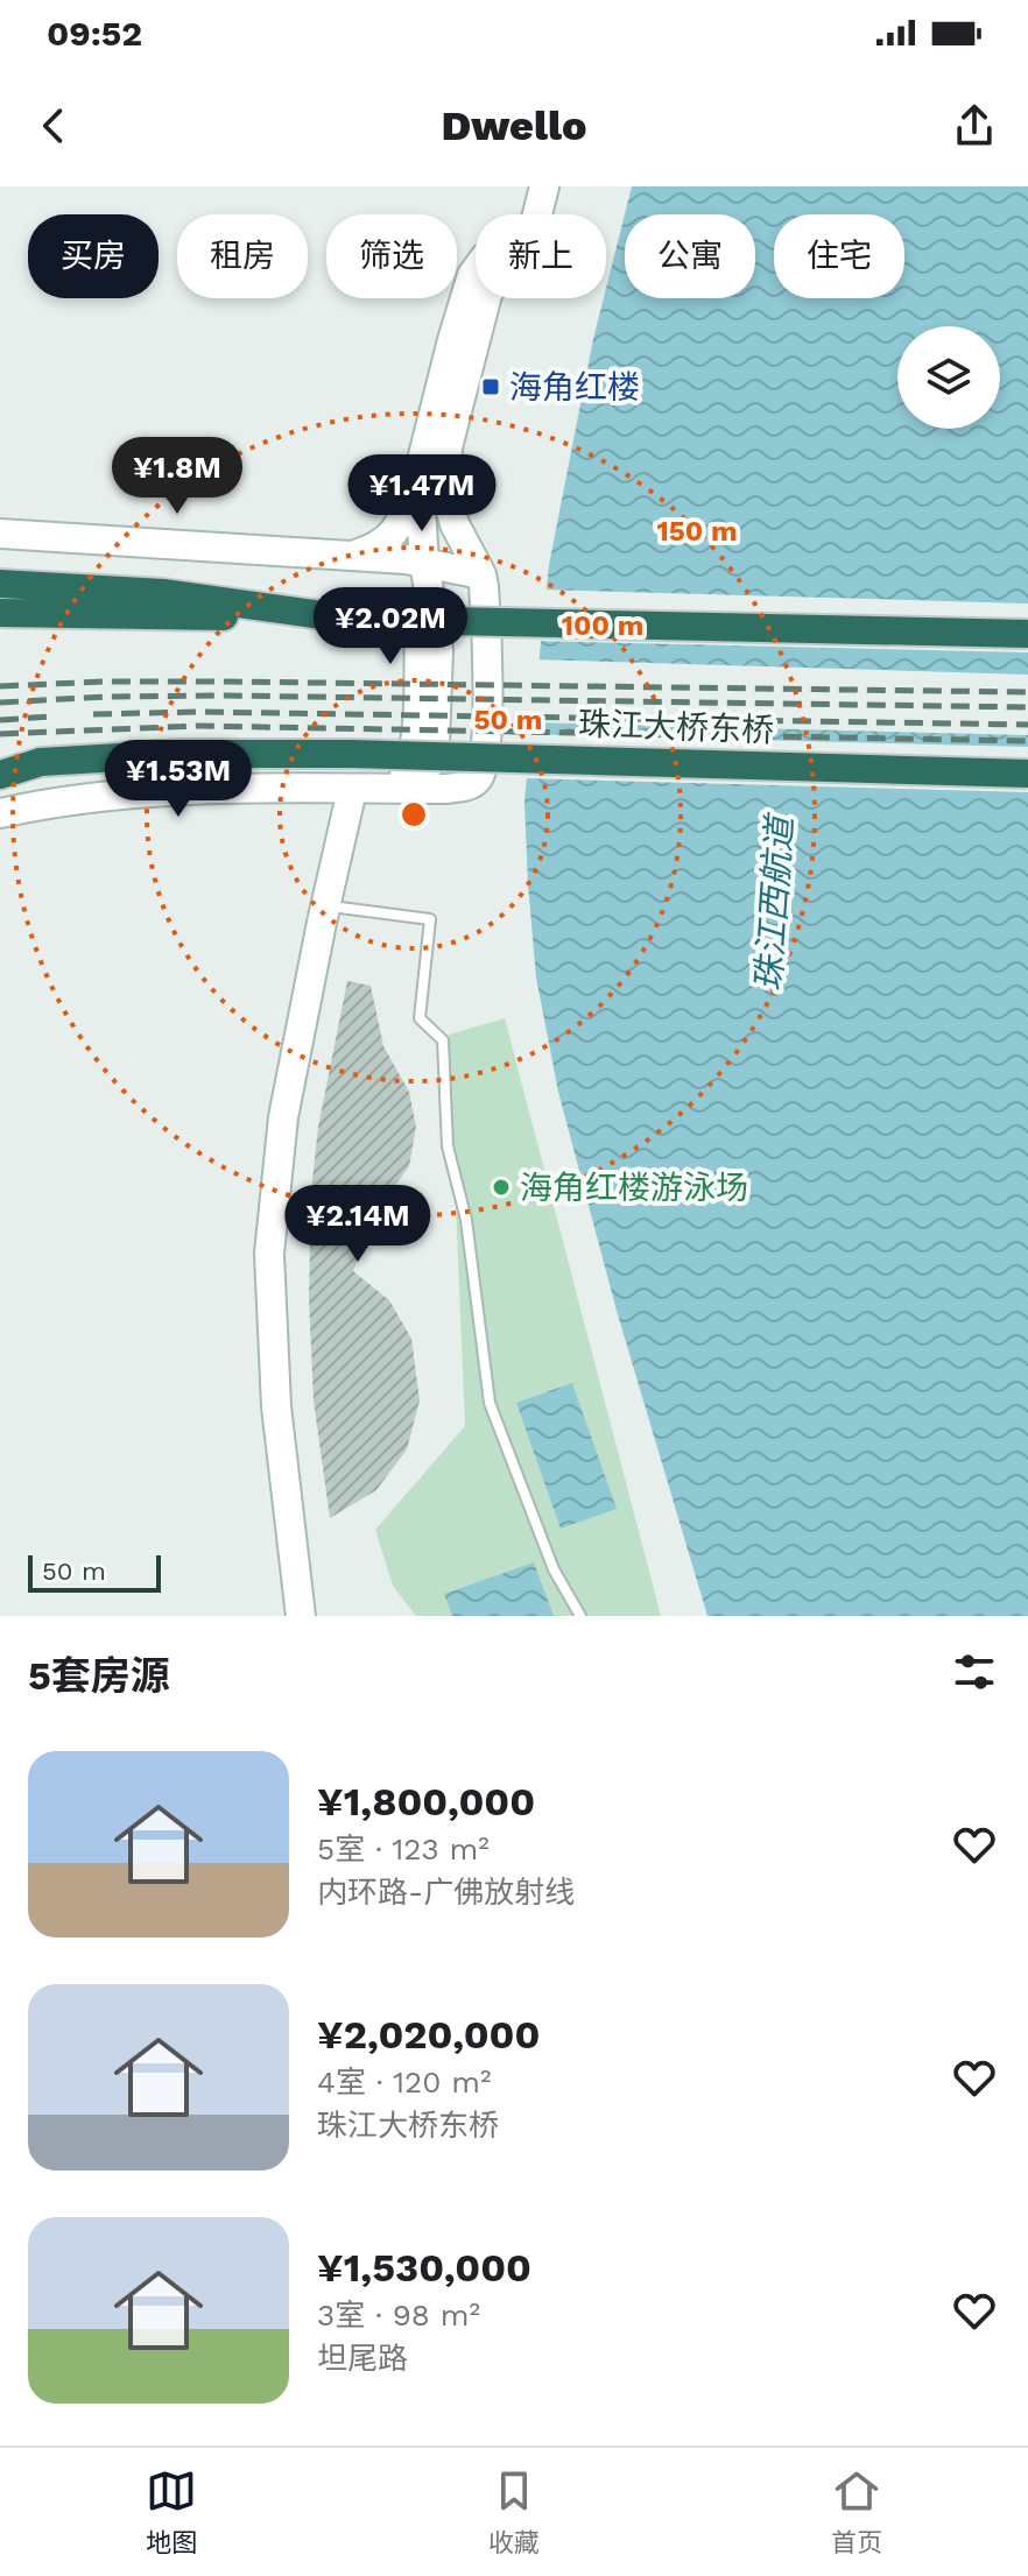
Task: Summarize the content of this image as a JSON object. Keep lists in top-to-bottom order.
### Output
{
  "streets": {
    "highway": ["珠江大桥东桥"]
  },
  "water": ["珠江西航道"],
  "places": {
    "transit": ["海角红楼"],
    "other": ["海角红楼游泳场"]
  },
  "scale_bar": "50 m",
  "page": {
    "status": "09:52",
    "header": "Dwello",
    "chip": [
      "买房",
      "租房",
      "筛选",
      "新上",
      "公寓",
      "住宅"
    ],
    "price": [
      "¥1.8M",
      "¥1.47M",
      "¥2.02M",
      "¥1.53M",
      "¥2.14M"
    ],
    "scale": "50 m",
    "heading": "5套房源",
    "list": [
      {
        "name": "¥1,800,000",
        "note": "5室 · 123 m² · 内环路-广佛放射线"
      },
      {
        "name": "¥2,020,000",
        "note": "4室 · 120 m² · 珠江大桥东桥"
      },
      {
        "name": "¥1,530,000",
        "note": "3室 · 98 m² · 坦尾路"
      }
    ],
    "tabs": ["地图", "收藏", "首页"]
  },
  "rings": ["150 m", "100 m", "50 m"]
}
